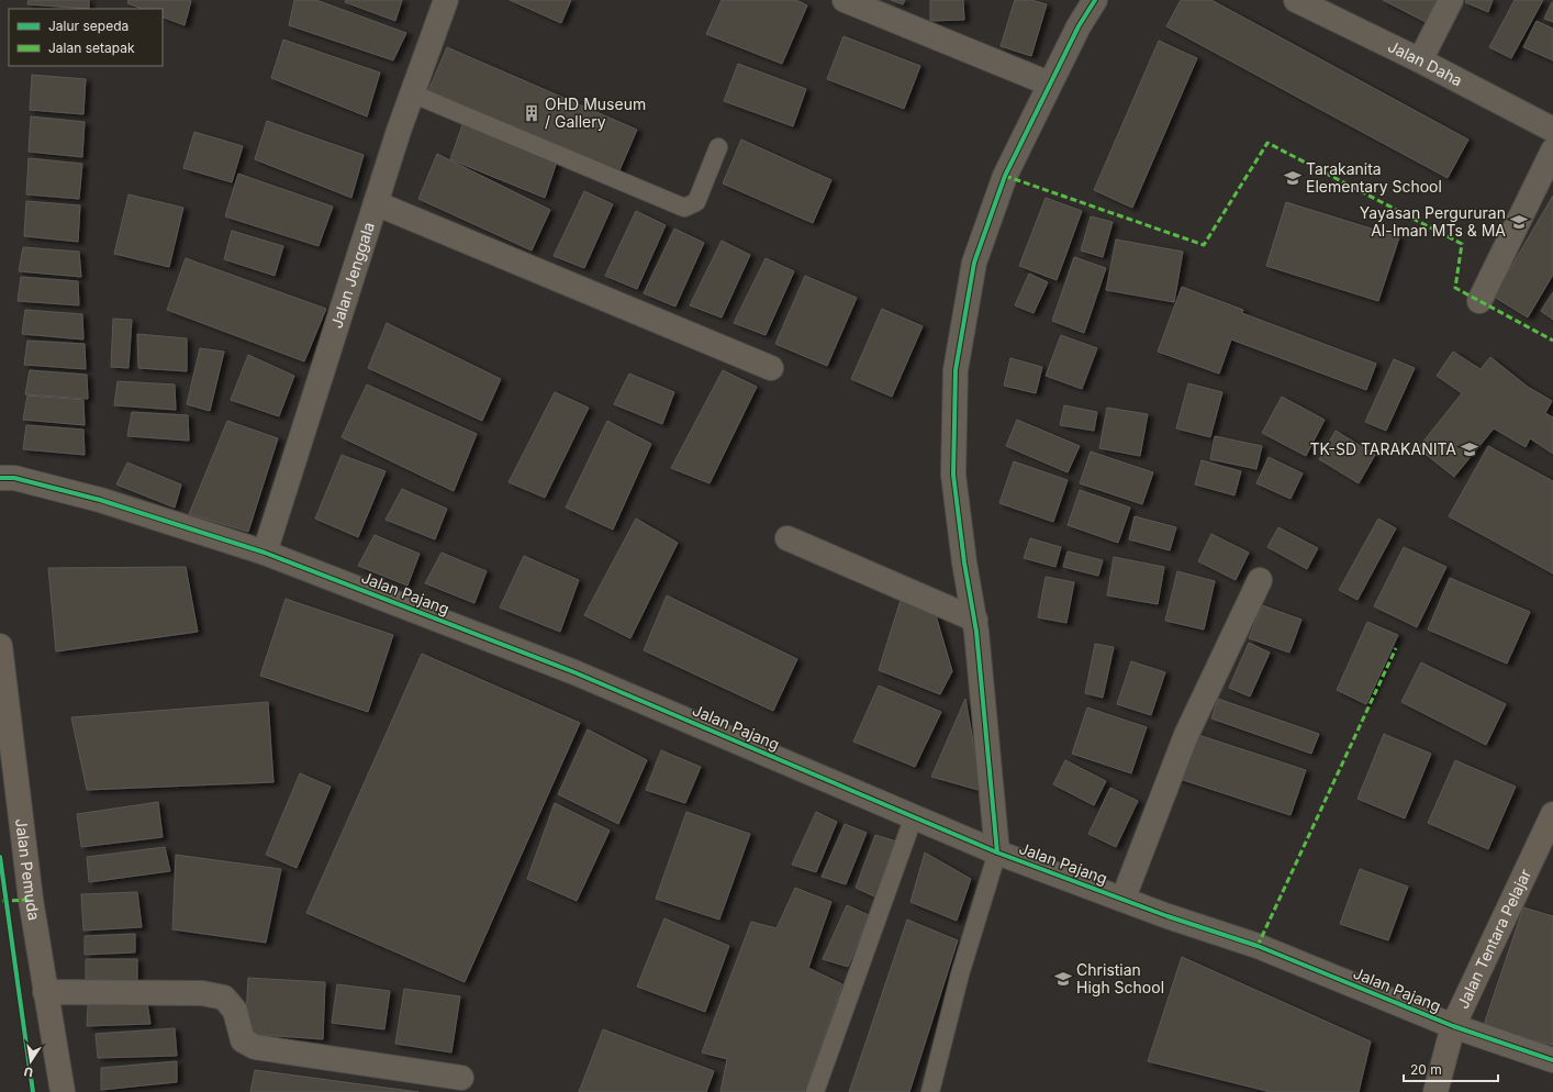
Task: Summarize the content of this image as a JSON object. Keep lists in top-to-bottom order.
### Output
{
  "streets": {
    "main road": ["Jalan Pemuda", "Jalan Tentara Pelajar"],
    "street": ["Jalan Daha", "Jalan Jenggala", "Jalan Pajang"]
  },
  "crossings": [
    ["Jalan Jenggala", "Jalan Pajang"],
    ["Jalan Pajang", "Jalan Tentara Pelajar"]
  ],
  "places": {
    "building": ["OHD Museum / Gallery"],
    "school or university": [
      "Tarakanita Elementary School",
      "Yayasan Pergururan Al-Iman MTs & MA",
      "TK-SD TARAKANITA",
      "Christian High School"
    ]
  },
  "legend": ["Jalur sepeda", "Jalan setapak"],
  "scale_bar": "20 m",
  "north": "bottom"
}
